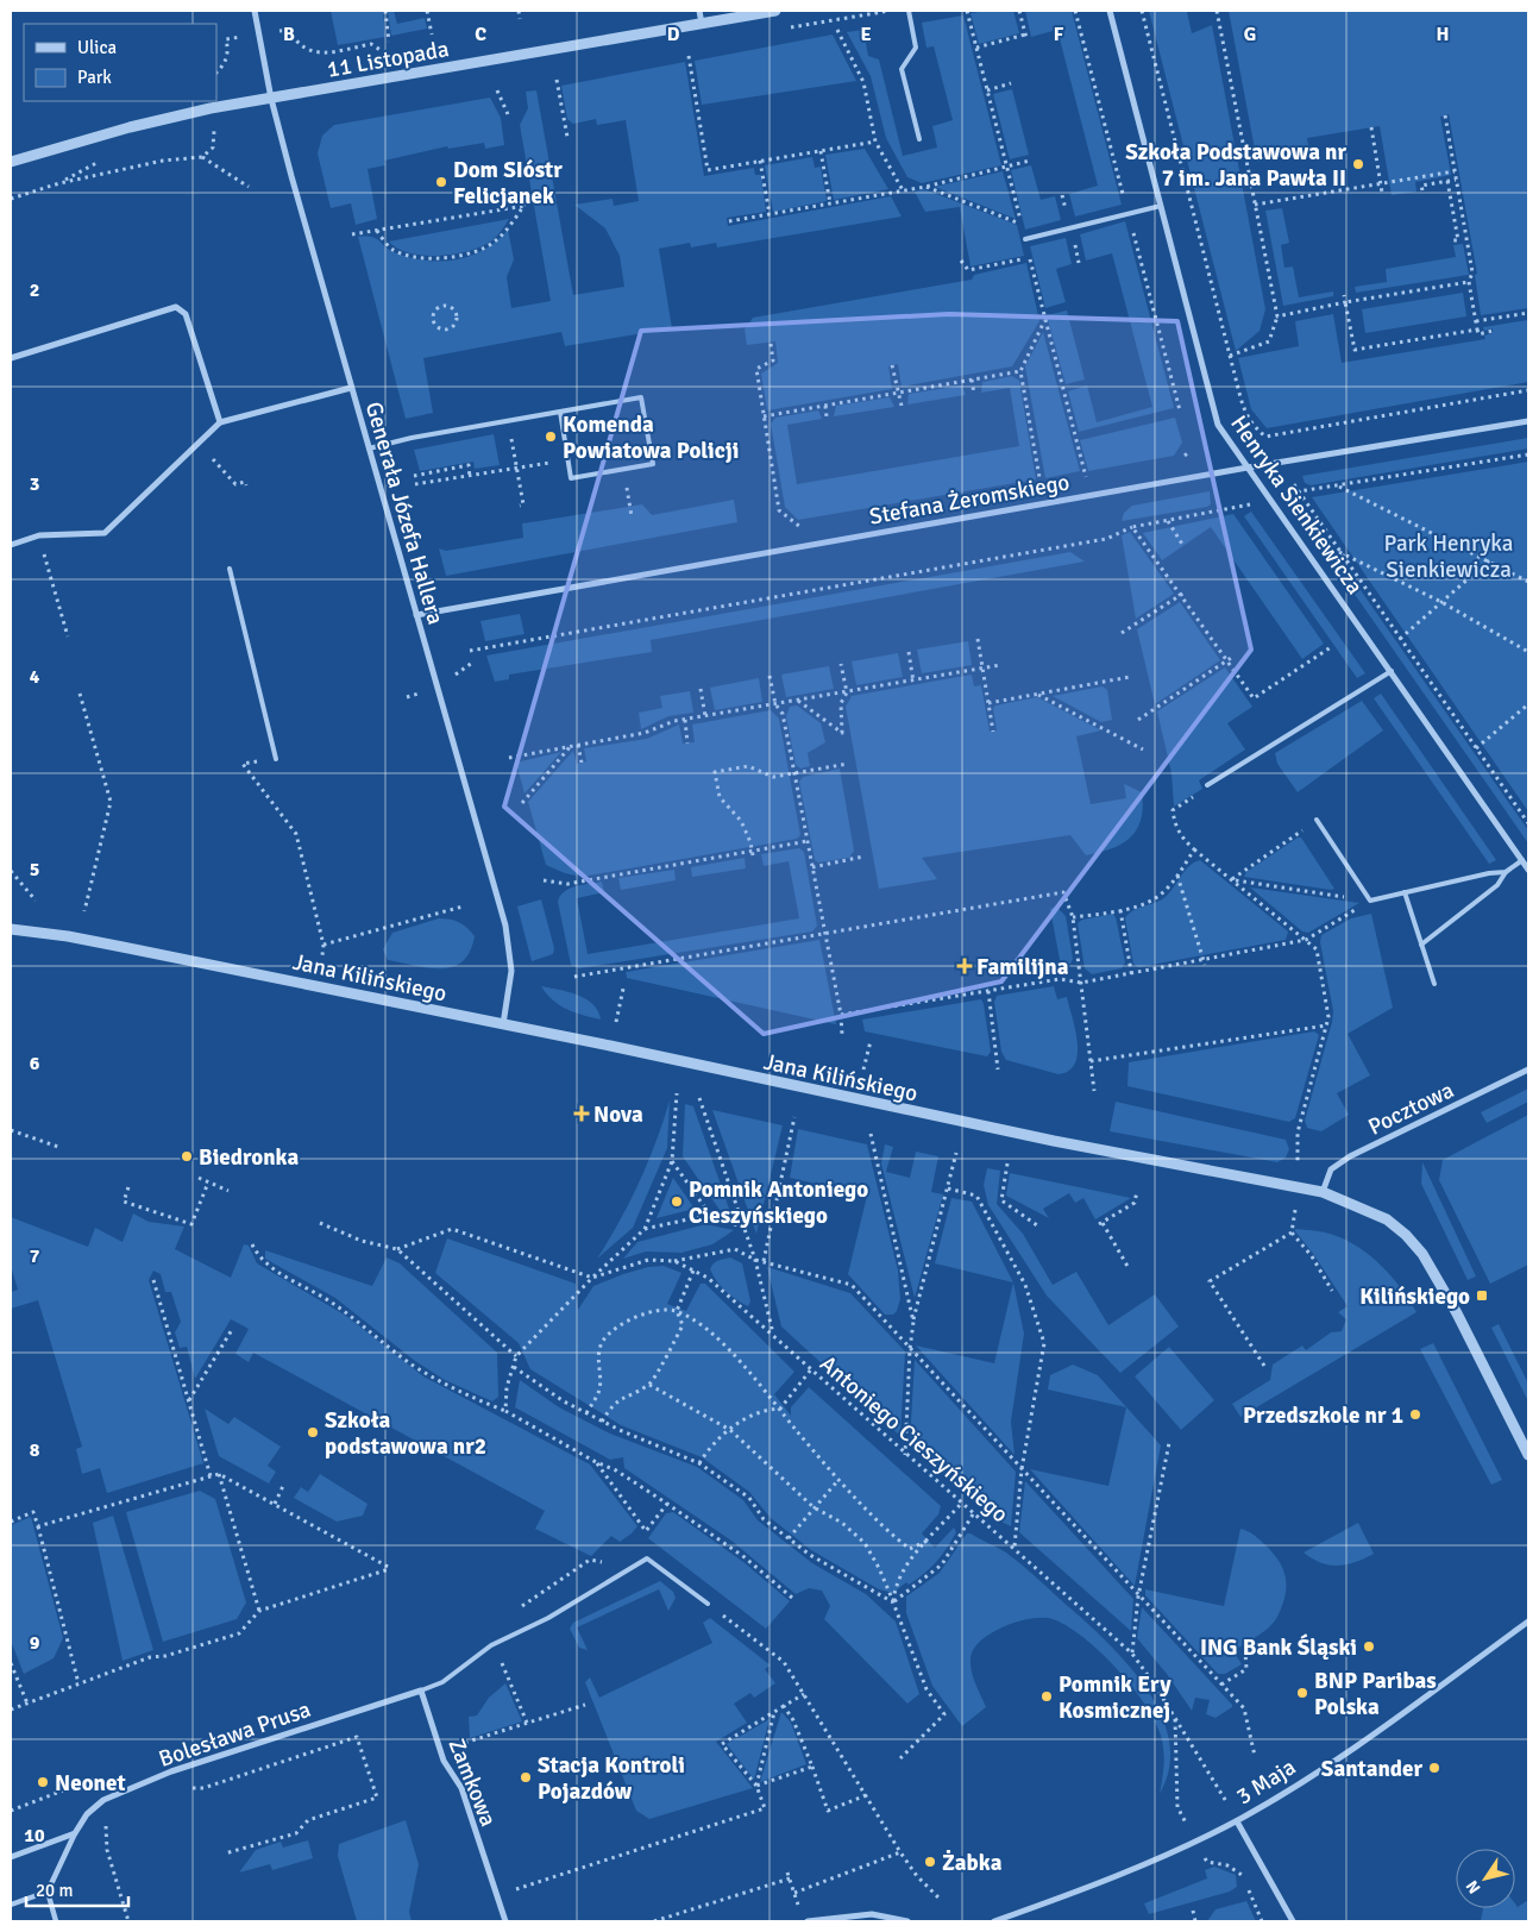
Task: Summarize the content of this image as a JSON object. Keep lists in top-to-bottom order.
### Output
{
  "streets": {
    "street": [
      "11 Listopada",
      "Stefana Żeromskiego",
      "Henryka Sienkiewicza",
      "Generała Józefa Hallera",
      "Jana Kilińskiego",
      "Pocztowa",
      "Bolesława Prusa",
      "3 Maja",
      "Zamkowa"
    ],
    "path": ["Antoniego Cieszyńskiego"]
  },
  "crossings": [
    ["11 Listopada", "Generała Józefa Hallera"],
    ["Stefana Żeromskiego", "Henryka Sienkiewicza"],
    ["Stefana Żeromskiego", "Generała Józefa Hallera"],
    ["Generała Józefa Hallera", "Jana Kilińskiego"],
    ["Jana Kilińskiego", "Pocztowa"],
    ["Antoniego Cieszyńskiego", "3 Maja"],
    ["Bolesława Prusa", "Zamkowa"]
  ],
  "parks": ["Park Henryka Sienkiewicza"],
  "places": {
    "other": [
      "Szkoła Podstawowa nr 7 im. Jana Pawła II",
      "Dom SIóstr Felicjanek",
      "Komenda Powiatowa Policji",
      "Biedronka",
      "Pomnik Antoniego Cieszyńskiego",
      "Przedszkole nr 1",
      "Szkoła podstawowa nr2",
      "ING Bank Śląski",
      "BNP Paribas Polska",
      "Pomnik Ery Kosmicznej",
      "Santander",
      "Stacja Kontroli Pojazdów",
      "Neonet",
      "Żabka"
    ],
    "health": ["Familijna", "Nova"],
    "transit": ["Kilińskiego"]
  },
  "legend": ["Ulica", "Park"],
  "scale_bar": "20 m",
  "north": "bottom left",
  "grid": {
    "columns": [
      "B",
      "C",
      "D",
      "E",
      "F",
      "G",
      "H"
    ],
    "rows": [
      "2",
      "3",
      "4",
      "5",
      "6",
      "7",
      "8",
      "9",
      "10"
    ]
  }
}
